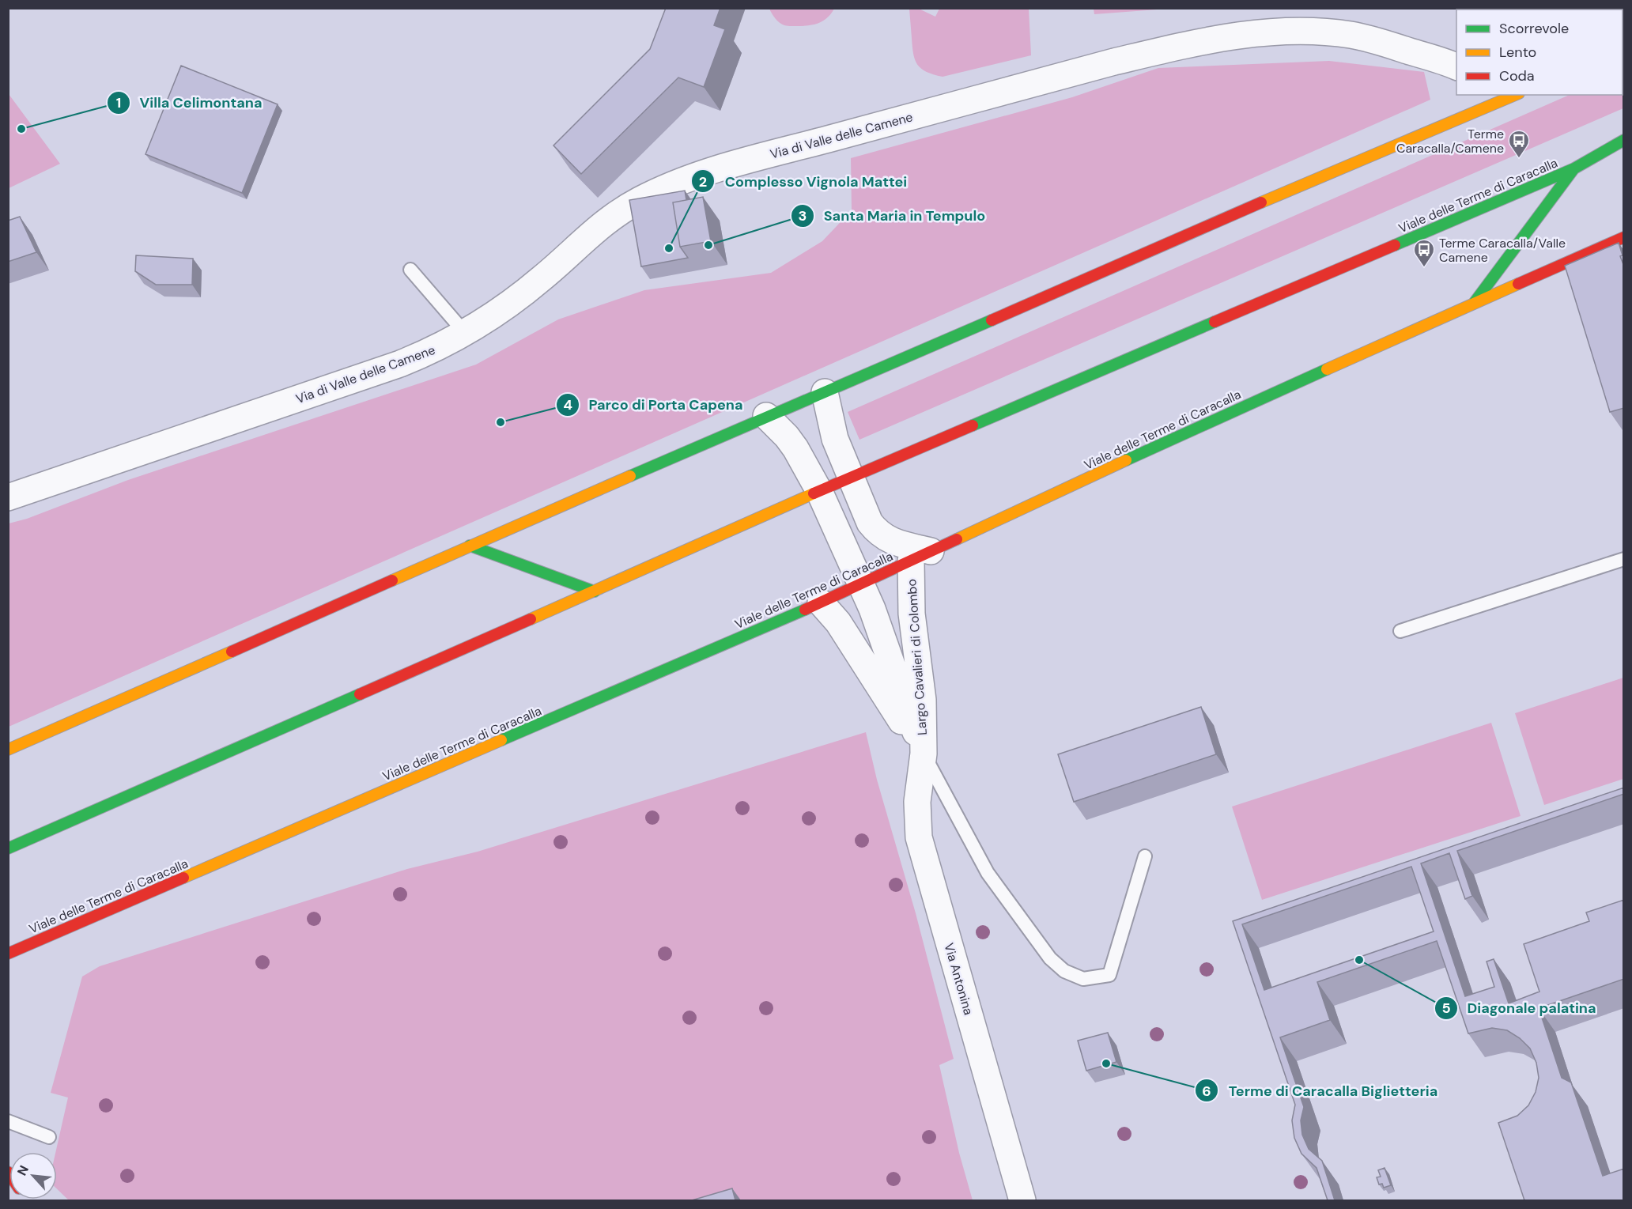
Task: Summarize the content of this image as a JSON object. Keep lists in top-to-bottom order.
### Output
{
  "streets": {
    "main road": ["Viale delle Terme di Caracalla"],
    "street": ["Via di Valle delle Camene", "Largo Cavalieri di Colombo", "Via Antonina"]
  },
  "crossings": [
    ["Viale delle Terme di Caracalla", "Largo Cavalieri di Colombo"],
    ["Largo Cavalieri di Colombo", "Via Antonina"]
  ],
  "places": {
    "other": [
      "Villa Celimontana",
      "Santa Maria in Tempulo",
      "Complesso Vignola Mattei",
      "Parco di Porta Capena",
      "Diagonale palatina",
      "Terme di Caracalla Biglietteria"
    ],
    "bus stop": ["Terme Caracalla/Camene", "Terme Caracalla/Valle Camene"]
  },
  "legend": ["Scorrevole", "Lento", "Coda"],
  "north": "top left"
}
